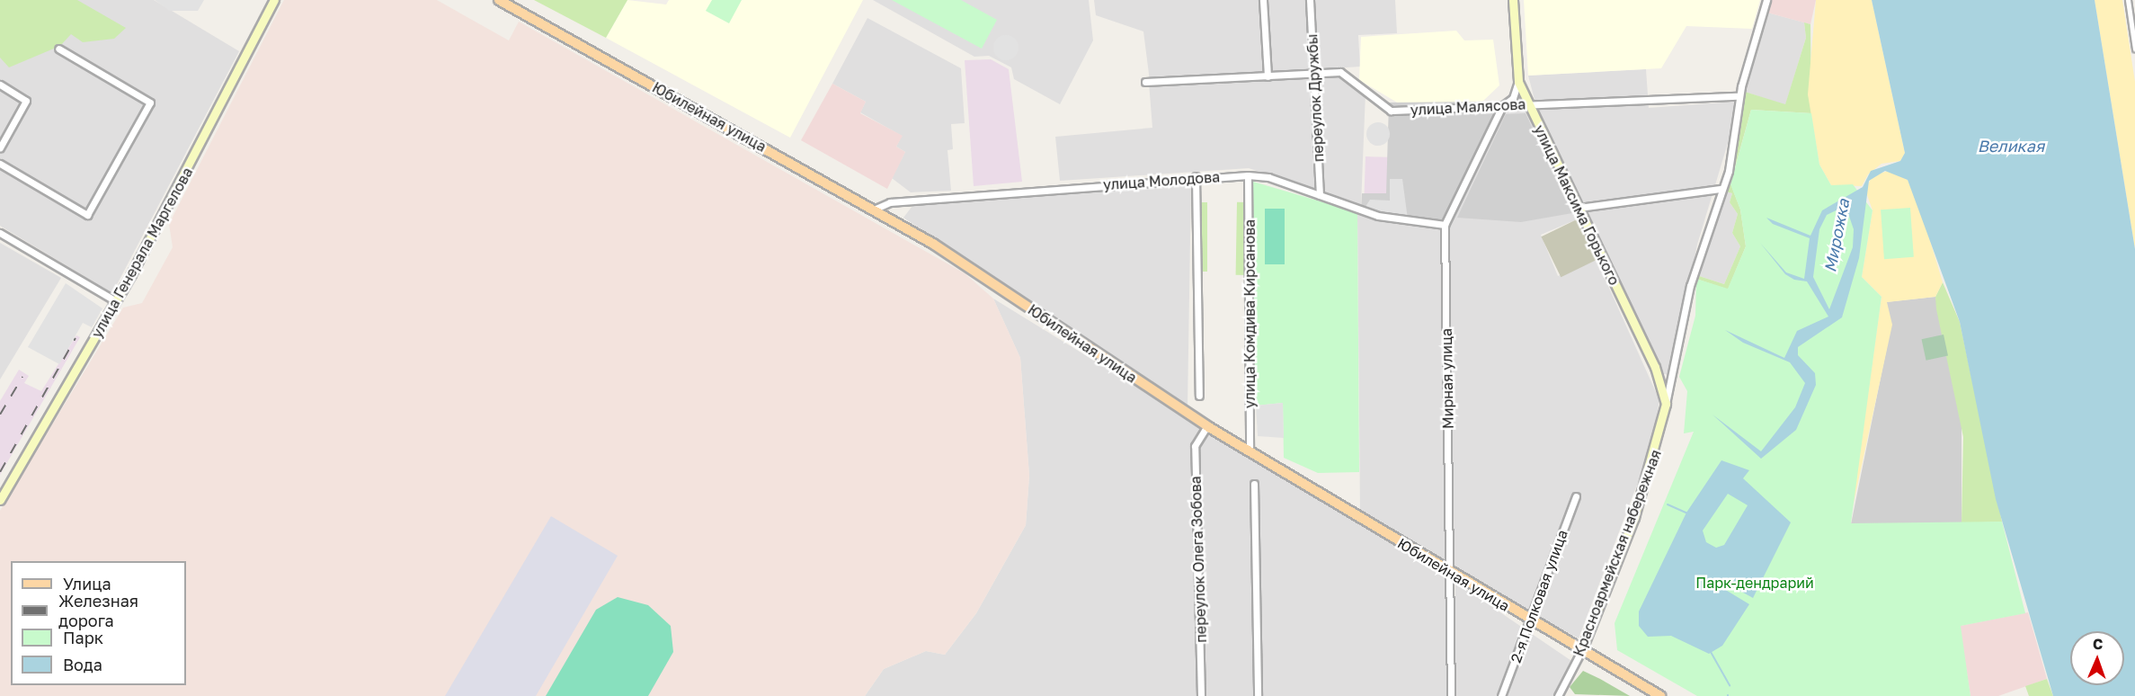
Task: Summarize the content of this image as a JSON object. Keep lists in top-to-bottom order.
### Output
{
  "streets": {
    "main road": [
      "Юбилейная улица",
      "улица Максима Горького",
      "улица Генерала Маргелова",
      "Красноармейская набережная"
    ],
    "street": [
      "переулок Дружбы",
      "улица Малясова",
      "улица Молодова",
      "улица Комдива Кирсанова",
      "Мирная улица",
      "переулок Олега Зобова",
      "2-я Полковая улица"
    ]
  },
  "crossings": [
    ["переулок Дружбы", "улица Малясова"],
    ["переулок Дружбы", "улица Молодова"],
    ["улица Малясова", "улица Максима Горького"],
    ["улица Малясова", "Мирная улица"],
    ["улица Малясова", "Красноармейская набережная"],
    ["Юбилейная улица", "улица Молодова"],
    ["Юбилейная улица", "улица Комдива Кирсанова"],
    ["Юбилейная улица", "Мирная улица"],
    ["Юбилейная улица", "Красноармейская набережная"],
    ["Юбилейная улица", "переулок Олега Зобова"],
    ["Юбилейная улица", "2-я Полковая улица"],
    ["улица Молодова", "улица Комдива Кирсанова"],
    ["улица Молодова", "Мирная улица"],
    ["улица Максима Горького", "Мирная улица"],
    ["улица Максима Горького", "Красноармейская набережная"]
  ],
  "water": ["Великая", "Мирожка"],
  "parks": ["Парк-дендрарий"],
  "legend": [
    "Улица",
    "Железная дорога",
    "Парк",
    "Вода"
  ],
  "north": "top"
}
